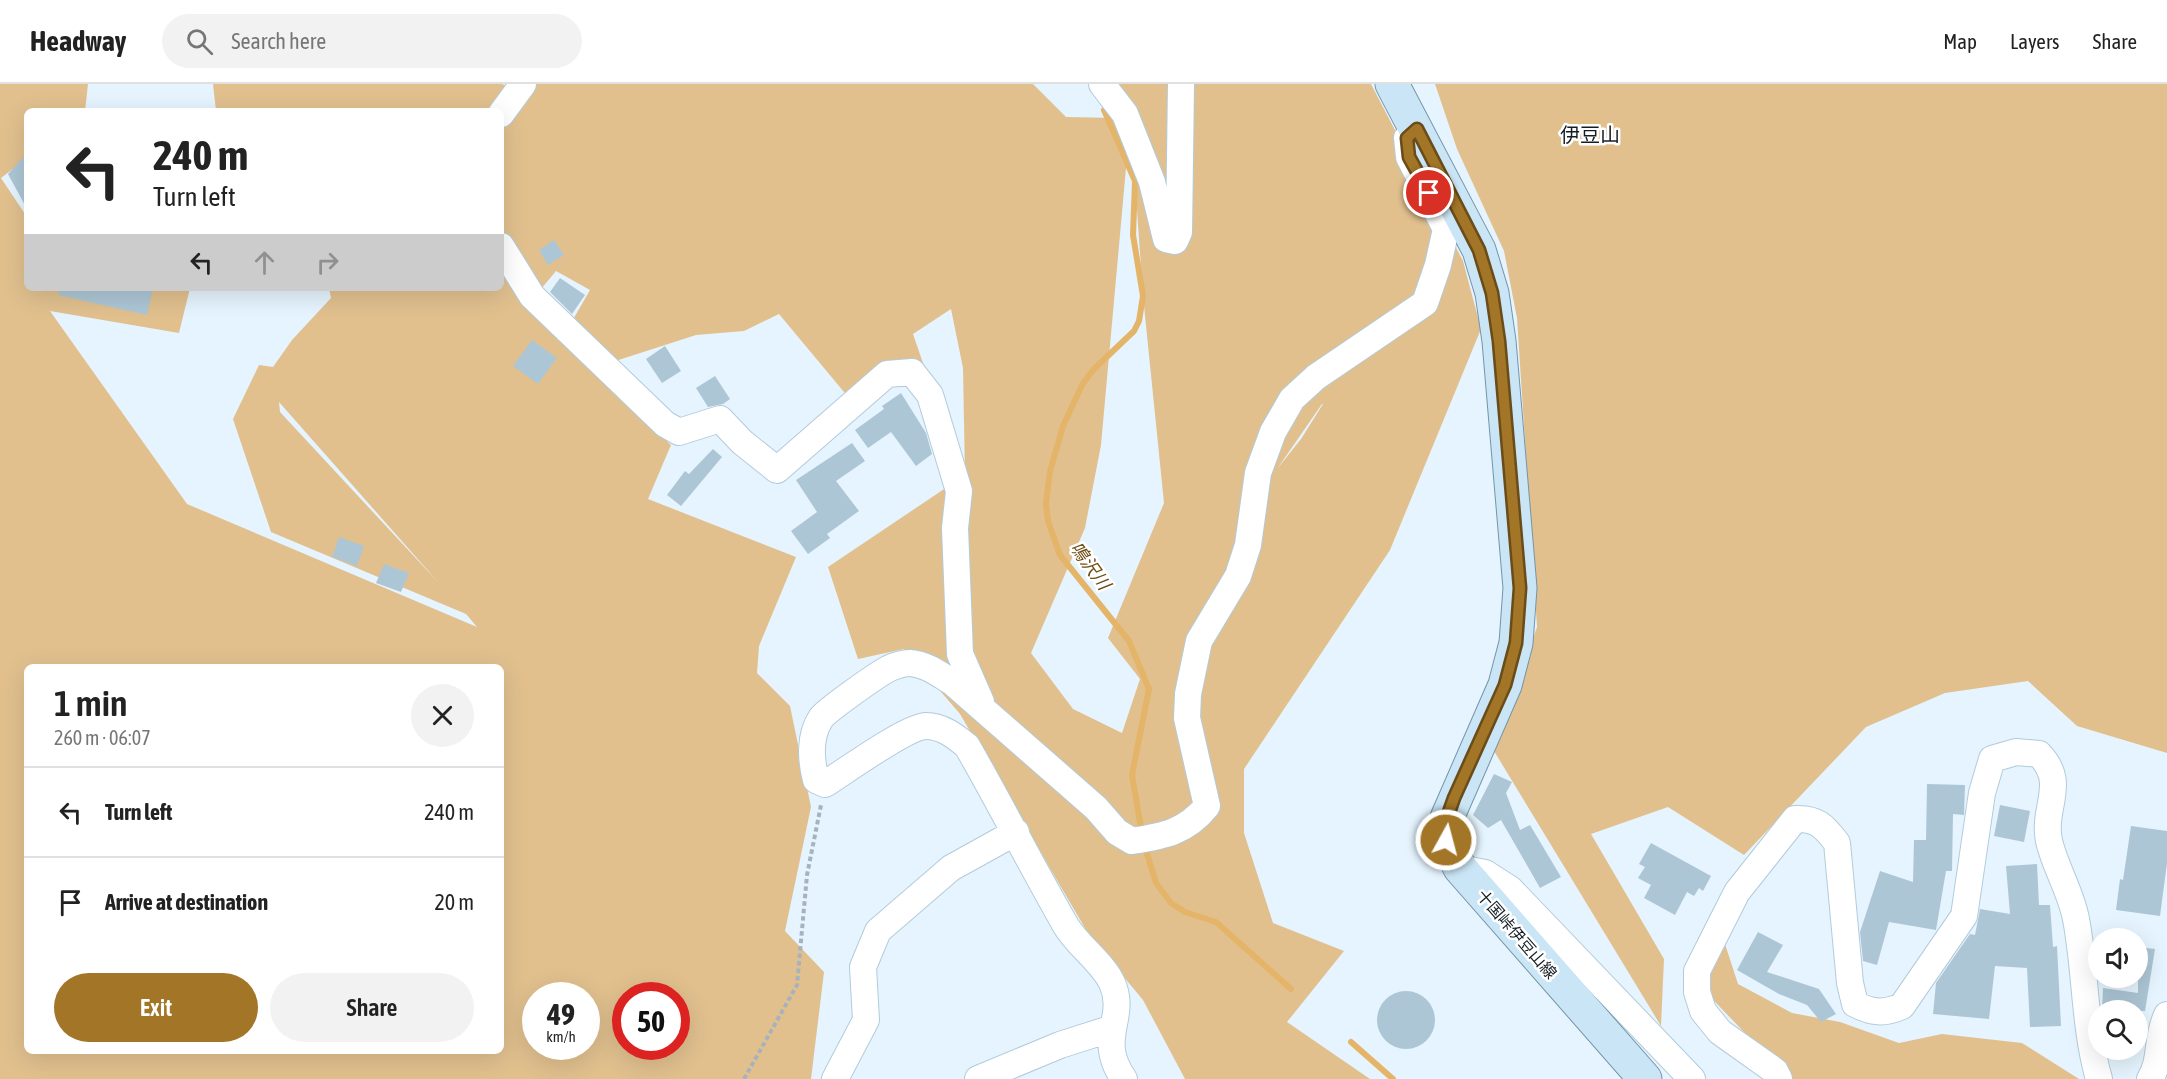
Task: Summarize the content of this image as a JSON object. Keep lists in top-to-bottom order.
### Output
{
  "streets": {
    "main road": ["十国峠伊豆山線"]
  },
  "districts": ["伊豆山"],
  "water": ["鳴沢川"],
  "page": {
    "header": "Headway",
    "search": "Search here",
    "nav": ["Map", "Layers", "Share"],
    "turn": ["240 m", "Turn left"],
    "heading": ["1 min", "260 m · 06:07"],
    "list": [
      {
        "name": "Turn left",
        "value": "240 m"
      },
      {
        "name": "Arrive at destination",
        "value": "20 m"
      }
    ],
    "buttons": ["Exit", "Share"],
    "speed": "49 km/h",
    "limit": "50"
  }
}
